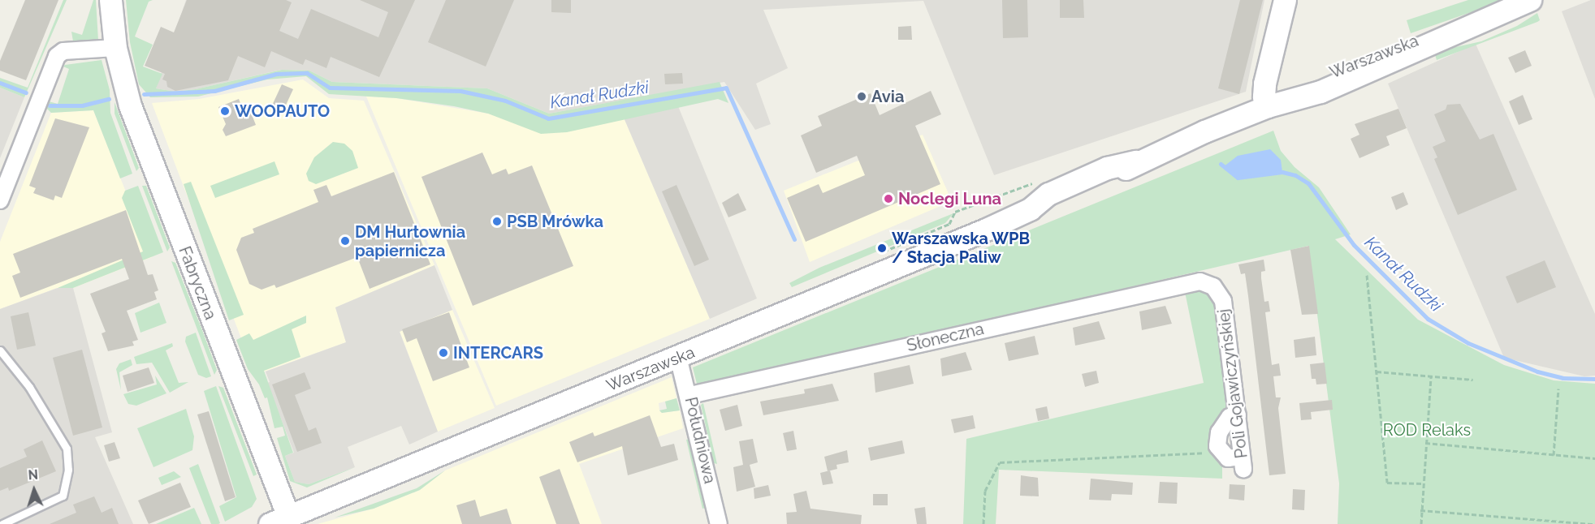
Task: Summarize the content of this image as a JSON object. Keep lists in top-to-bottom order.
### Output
{
  "streets": {
    "main road": ["Warszawska", "Fabryczna"],
    "street": ["Słoneczna", "Poli Gojawiczyńskiej", "Południowa"]
  },
  "crossings": [
    ["Warszawska", "Fabryczna"],
    ["Warszawska", "Południowa"],
    ["Słoneczna", "Poli Gojawiczyńskiej"],
    ["Słoneczna", "Południowa"]
  ],
  "water": ["Kanał Rudzki"],
  "parks": ["ROD Relaks"],
  "places": [
    "Avia",
    "WOOPAUTO",
    "Noclegi Luna",
    "PSB Mrówka",
    "DM Hurtownia papiernicza",
    "Warszawska WPB / Stacja Paliw",
    "INTERCARS"
  ],
  "north": "top"
}
